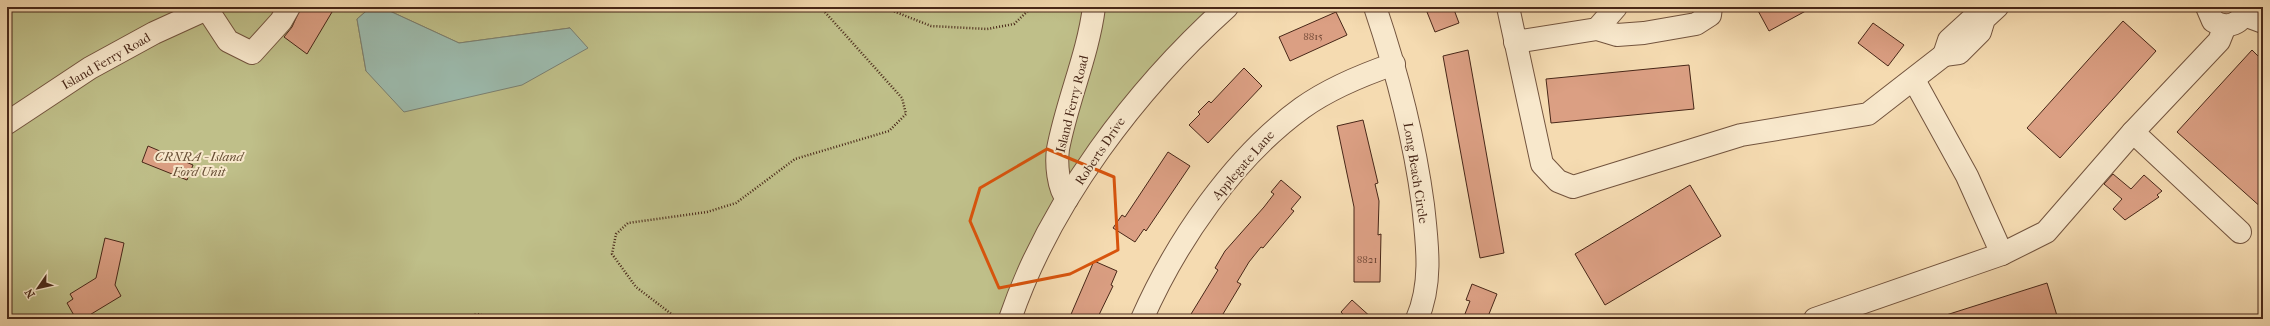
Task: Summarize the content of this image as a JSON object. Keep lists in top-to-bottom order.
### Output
{
  "streets": {
    "street": [
      "Island Ferry Road",
      "Roberts Drive",
      "Applegate Lane",
      "Long Beach Circle"
    ]
  },
  "crossings": [
    ["Island Ferry Road", "Roberts Drive"],
    ["Applegate Lane", "Long Beach Circle"]
  ],
  "parks": ["CRNRA - Island Ford Unit"],
  "house_numbers": ["8815", "8821"],
  "north": "bottom left"
}
